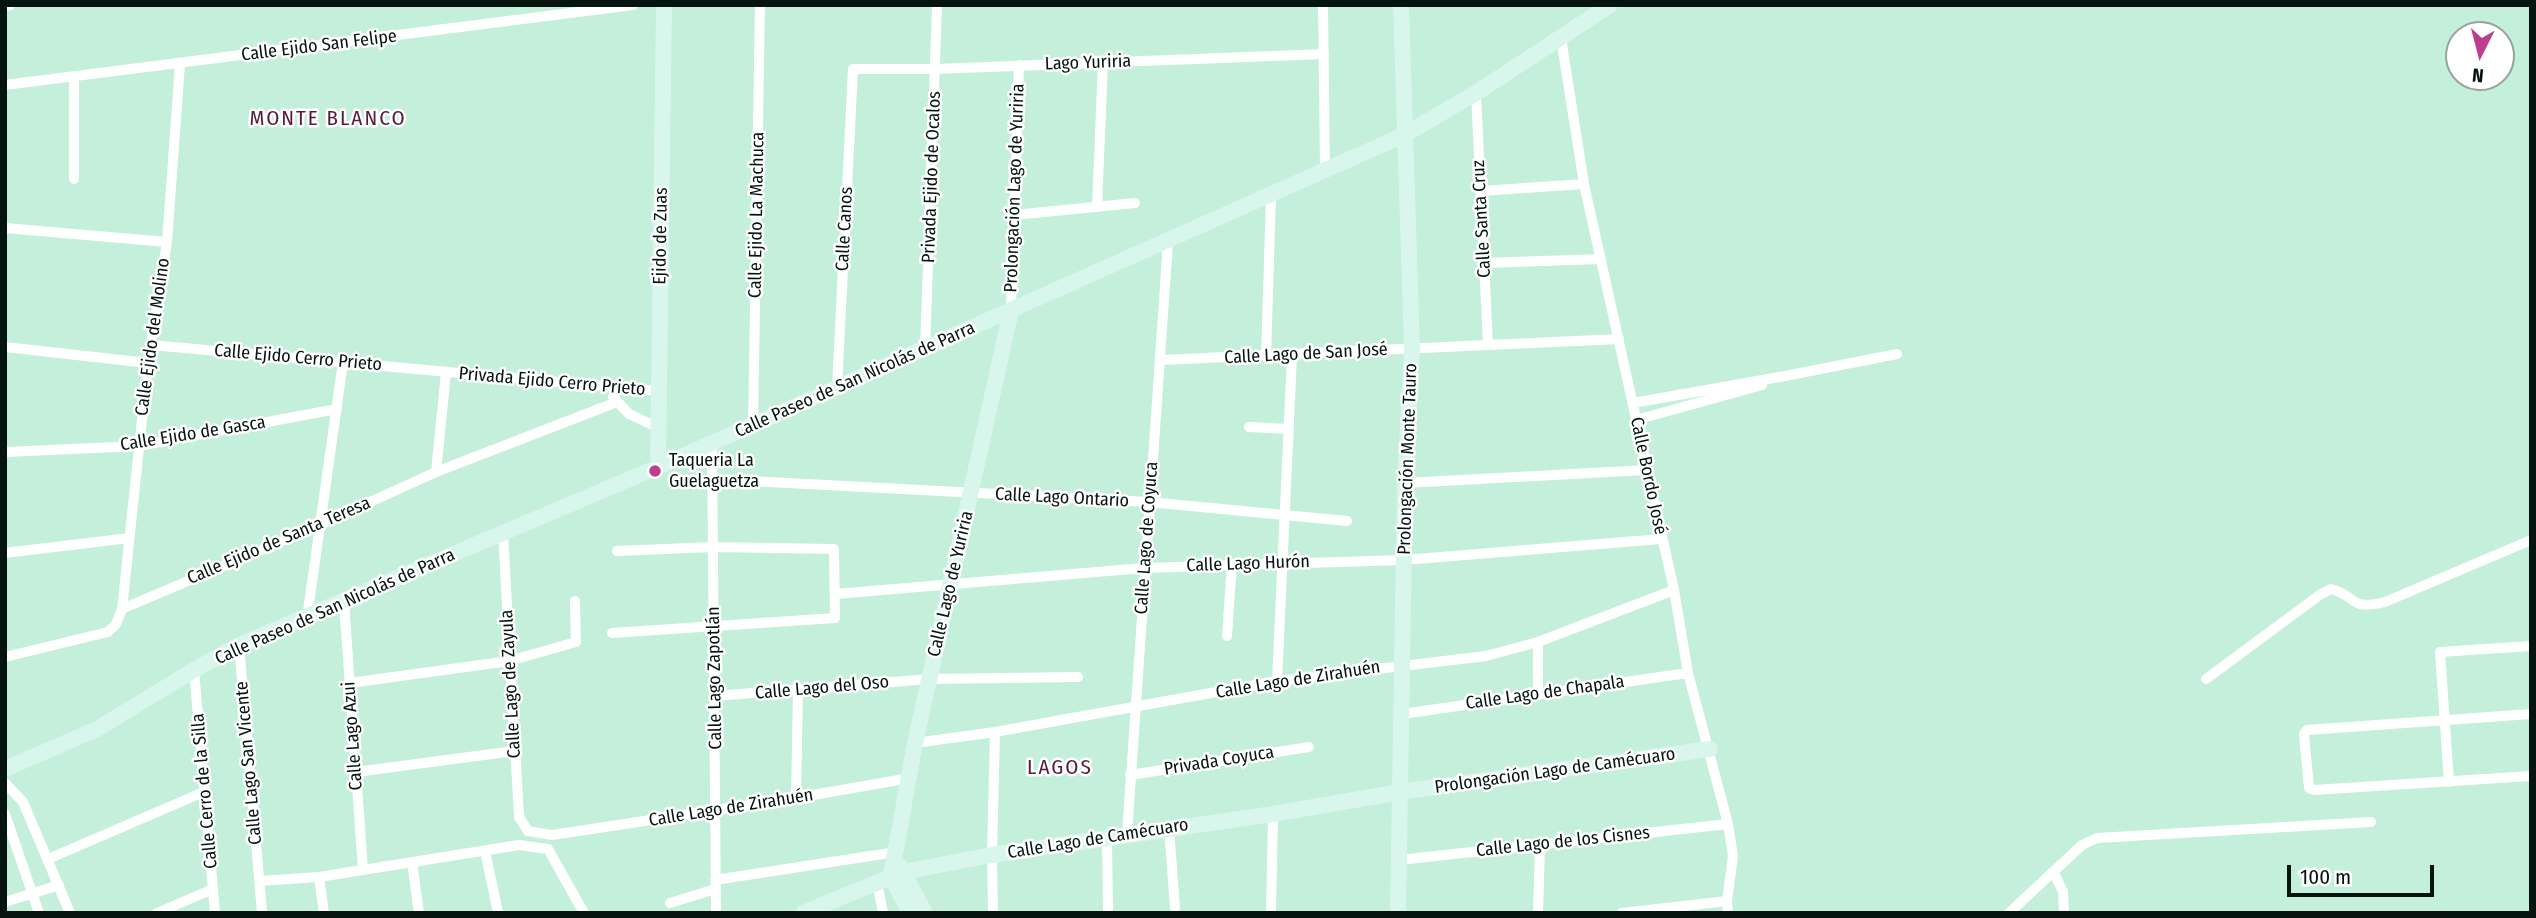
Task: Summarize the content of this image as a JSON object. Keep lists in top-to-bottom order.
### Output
{
  "streets": {
    "street": [
      "Calle Ejido San Felipe",
      "Lago Yuriria",
      "Privada Ejido de Ocalos",
      "Prolongación Lago de Yuriria",
      "Calle Ejido La Machuca",
      "Calle Santa Cruz",
      "Calle Canos",
      "Ejido de Zuas",
      "Calle Ejido del Molino",
      "Calle Lago de San José",
      "Calle Ejido Cerro Prieto",
      "Calle Paseo de San Nicolás de Parra",
      "Privada Ejido Cerro Prieto",
      "Calle Ejido de Gasca",
      "Prolongación Monte Tauro",
      "Calle Bordo José",
      "Calle Lago Ontario",
      "Calle Lago de Coyuca",
      "Calle Ejido de Santa Teresa",
      "Calle Lago Hurón",
      "Calle Lago de Yuriria",
      "Calle Lago Zapotlán",
      "Calle Lago de Zirahuén",
      "Calle Lago de Zayula",
      "Calle Lago del Oso",
      "Calle Lago de Chapala",
      "Calle Lago Azui",
      "Privada Coyuca",
      "Calle Lago San Vicente",
      "Prolongación Lago de Camécuaro",
      "Calle Cerro de la Silla",
      "Calle Lago de Camécuaro",
      "Calle Lago de los Cisnes"
    ]
  },
  "crossings": [
    ["Calle Ejido San Felipe", "Calle Ejido del Molino"],
    ["Lago Yuriria", "Privada Ejido de Ocalos"],
    ["Lago Yuriria", "Prolongación Lago de Yuriria"],
    ["Lago Yuriria", "Calle Canos"],
    ["Privada Ejido de Ocalos", "Calle Paseo de San Nicolás de Parra"],
    ["Prolongación Lago de Yuriria", "Calle Paseo de San Nicolás de Parra"],
    ["Prolongación Lago de Yuriria", "Calle Lago de Yuriria"],
    ["Calle Ejido La Machuca", "Calle Paseo de San Nicolás de Parra"],
    ["Calle Santa Cruz", "Calle Lago de San José"],
    ["Calle Santa Cruz", "Calle Paseo de San Nicolás de Parra"],
    ["Calle Canos", "Calle Paseo de San Nicolás de Parra"],
    ["Ejido de Zuas", "Calle Paseo de San Nicolás de Parra"],
    ["Ejido de Zuas", "Privada Ejido Cerro Prieto"],
    ["Calle Ejido del Molino", "Calle Ejido Cerro Prieto"],
    ["Calle Ejido del Molino", "Calle Ejido de Gasca"],
    ["Calle Ejido del Molino", "Calle Ejido de Santa Teresa"],
    ["Calle Lago de San José", "Prolongación Monte Tauro"],
    ["Calle Lago de San José", "Calle Bordo José"],
    ["Calle Lago de San José", "Calle Lago de Coyuca"],
    ["Calle Ejido Cerro Prieto", "Privada Ejido Cerro Prieto"],
    ["Calle Paseo de San Nicolás de Parra", "Prolongación Monte Tauro"],
    ["Calle Paseo de San Nicolás de Parra", "Calle Bordo José"],
    ["Calle Paseo de San Nicolás de Parra", "Calle Lago de Coyuca"],
    ["Calle Paseo de San Nicolás de Parra", "Calle Lago de Yuriria"],
    ["Calle Paseo de San Nicolás de Parra", "Calle Lago Zapotlán"],
    ["Calle Paseo de San Nicolás de Parra", "Calle Lago de Zayula"],
    ["Calle Paseo de San Nicolás de Parra", "Calle Lago Azui"],
    ["Calle Paseo de San Nicolás de Parra", "Calle Lago San Vicente"],
    ["Calle Paseo de San Nicolás de Parra", "Calle Cerro de la Silla"],
    ["Prolongación Monte Tauro", "Calle Lago Hurón"],
    ["Prolongación Monte Tauro", "Calle Lago de Zirahuén"],
    ["Prolongación Monte Tauro", "Calle Lago de Chapala"],
    ["Prolongación Monte Tauro", "Prolongación Lago de Camécuaro"],
    ["Prolongación Monte Tauro", "Calle Lago de Camécuaro"],
    ["Prolongación Monte Tauro", "Calle Lago de los Cisnes"],
    ["Calle Bordo José", "Calle Lago Hurón"],
    ["Calle Bordo José", "Calle Lago de Zirahuén"],
    ["Calle Bordo José", "Calle Lago de Chapala"],
    ["Calle Bordo José", "Prolongación Lago de Camécuaro"],
    ["Calle Bordo José", "Calle Lago de los Cisnes"],
    ["Calle Lago Ontario", "Calle Lago de Coyuca"],
    ["Calle Lago Ontario", "Calle Lago de Yuriria"],
    ["Calle Lago Ontario", "Calle Lago Zapotlán"],
    ["Calle Lago de Coyuca", "Calle Lago Hurón"],
    ["Calle Lago de Coyuca", "Calle Lago de Zirahuén"],
    ["Calle Lago de Coyuca", "Privada Coyuca"],
    ["Calle Lago de Coyuca", "Calle Lago de Camécuaro"],
    ["Calle Lago Hurón", "Calle Lago de Yuriria"],
    ["Calle Lago de Yuriria", "Calle Lago de Zirahuén"],
    ["Calle Lago de Yuriria", "Calle Lago del Oso"],
    ["Calle Lago Zapotlán", "Calle Lago de Zirahuén"],
    ["Calle Lago Zapotlán", "Calle Lago del Oso"],
    ["Calle Lago de Zirahuén", "Calle Lago de Zayula"],
    ["Prolongación Lago de Camécuaro", "Calle Lago de Camécuaro"]
  ],
  "districts": ["MONTE BLANCO", "LAGOS"],
  "places": ["Taqueria La Guelaguetza"],
  "scale_bar": "100 m",
  "north": "bottom"
}
